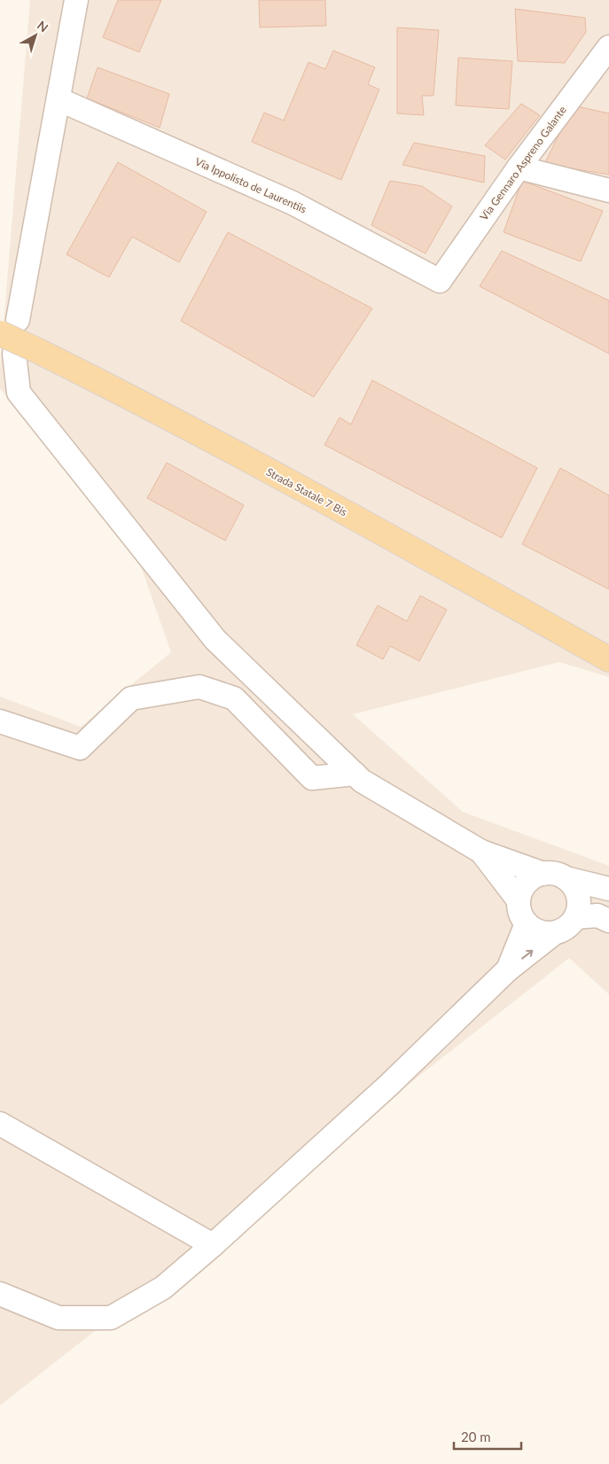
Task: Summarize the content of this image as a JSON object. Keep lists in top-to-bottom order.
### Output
{
  "streets": {
    "main road": ["Strada Statale 7 Bis"],
    "street": ["Via Gennaro Aspreno Galante", "Via Ippolisto de Laurentiis"]
  },
  "crossings": [
    ["Via Gennaro Aspreno Galante", "Via Ippolisto de Laurentiis"]
  ],
  "scale_bar": "20 m",
  "north": "top right"
}
